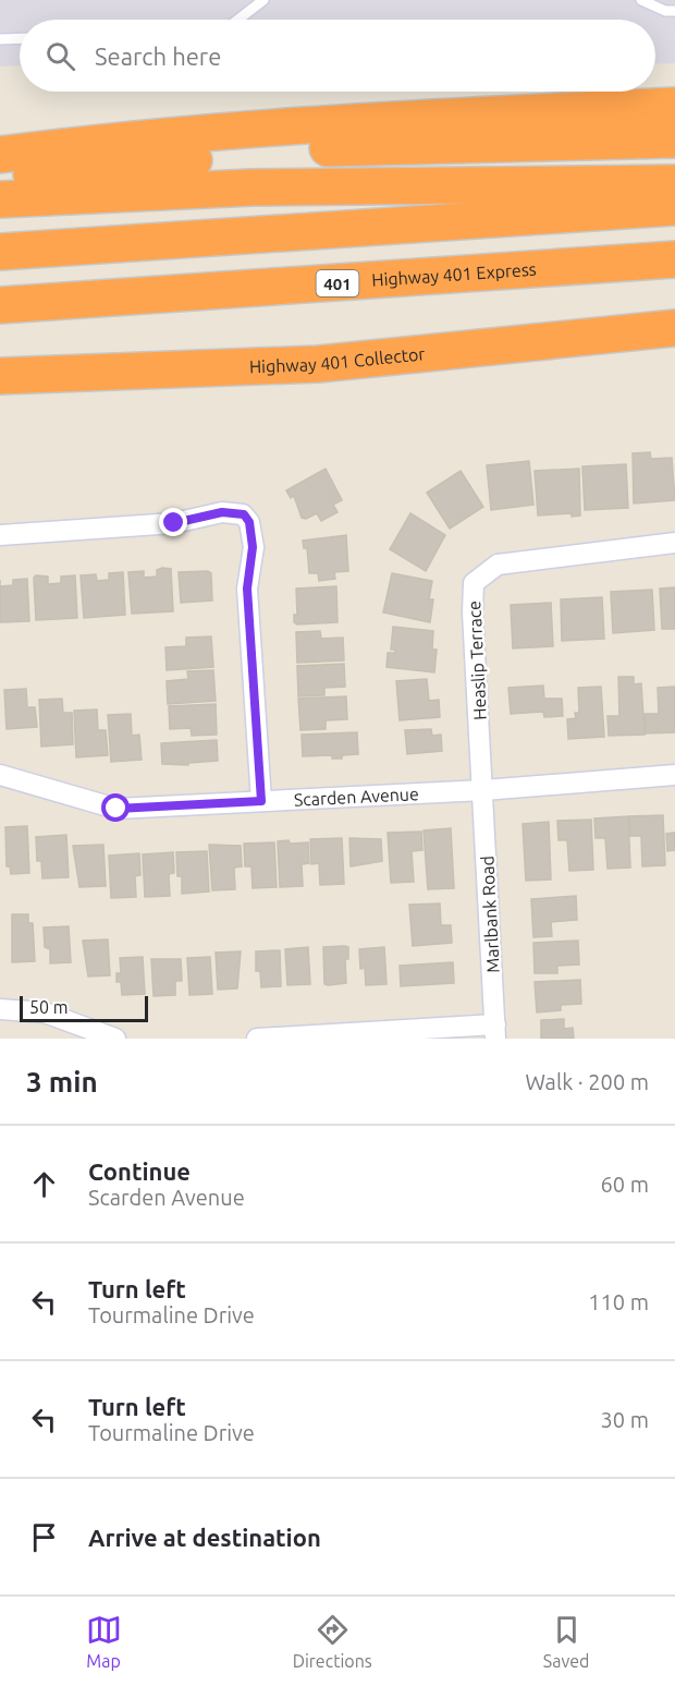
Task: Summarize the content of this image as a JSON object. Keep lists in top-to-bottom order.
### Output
{
  "streets": {
    "highway": ["Highway 401 Express", "401", "Highway 401 Collector"],
    "street": ["Heaslip Terrace", "Scarden Avenue", "Marlbank Road"]
  },
  "crossings": [
    ["Heaslip Terrace", "Scarden Avenue"],
    ["Heaslip Terrace", "Marlbank Road"],
    ["Scarden Avenue", "Marlbank Road"]
  ],
  "scale_bar": "50 m",
  "page": {
    "search": "Search here",
    "scale": "50 m",
    "heading": ["3 min", "Walk · 200 m"],
    "list": [
      ["Continue", "Scarden Avenue", "60 m"],
      ["Turn left", "Tourmaline Drive", "110 m"],
      ["Turn left", "Tourmaline Drive", "30 m"],
      "Arrive at destination"
    ],
    "nav": ["Map", "Directions", "Saved"]
  }
}
